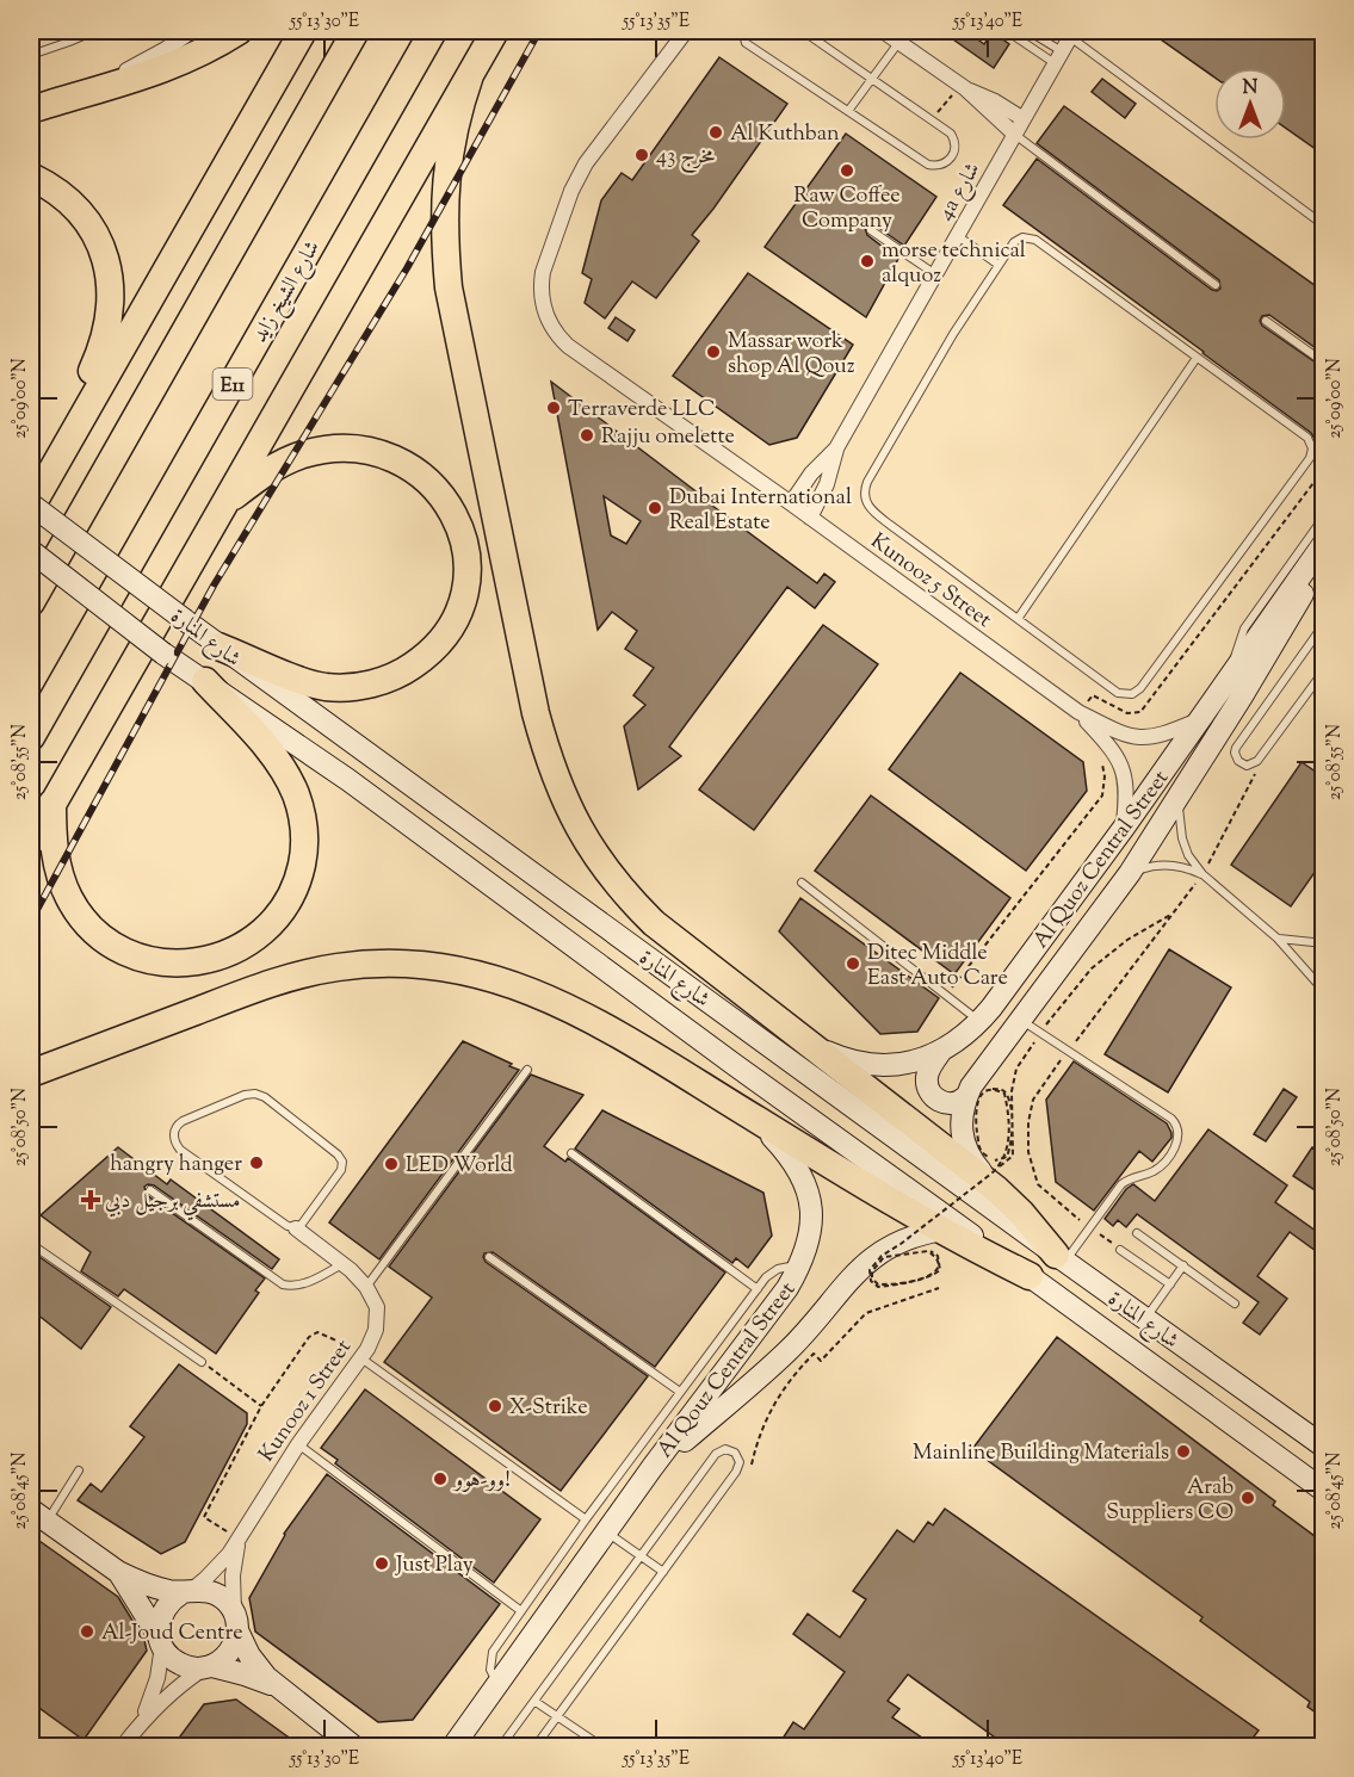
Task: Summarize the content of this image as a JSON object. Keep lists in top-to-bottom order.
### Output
{
  "streets": {
    "highway": ["شارع الشيخ زايد", "E11"],
    "street": [
      "4a شارع",
      "Kunooz 5 Street",
      "شارع المنارة",
      "Al Quoz Central Street",
      "Al Qouz Central Street",
      "Kunooz 1 Street"
    ]
  },
  "crossings": [
    ["4a شارع", "Kunooz 5 Street"],
    ["Kunooz 5 Street", "Al Quoz Central Street"]
  ],
  "places": {
    "other": [
      "Al Kuthban",
      "مخرج 43",
      "Raw Coffee Company",
      "morse technical alquoz",
      "Massar work shop Al Qouz",
      "Terraverde LLC",
      "Rajju omelette",
      "Dubai International Real Estate",
      "Ditec Middle East Auto Care",
      "hangry hanger",
      "LED World",
      "X-Strike",
      "Mainline Building Materials",
      "وو-هوو!",
      "Arab Suppliers CO",
      "Just Play",
      "Al-Joud Centre"
    ],
    "health": ["مستشفي برجيل دبي"]
  },
  "north": "top",
  "coordinates": [
    "55°13'30\"E",
    "55°13'35\"E",
    "55°13'40\"E",
    "25°09'00\"N",
    "25°08'55\"N",
    "25°08'50\"N",
    "25°08'45\"N"
  ]
}
